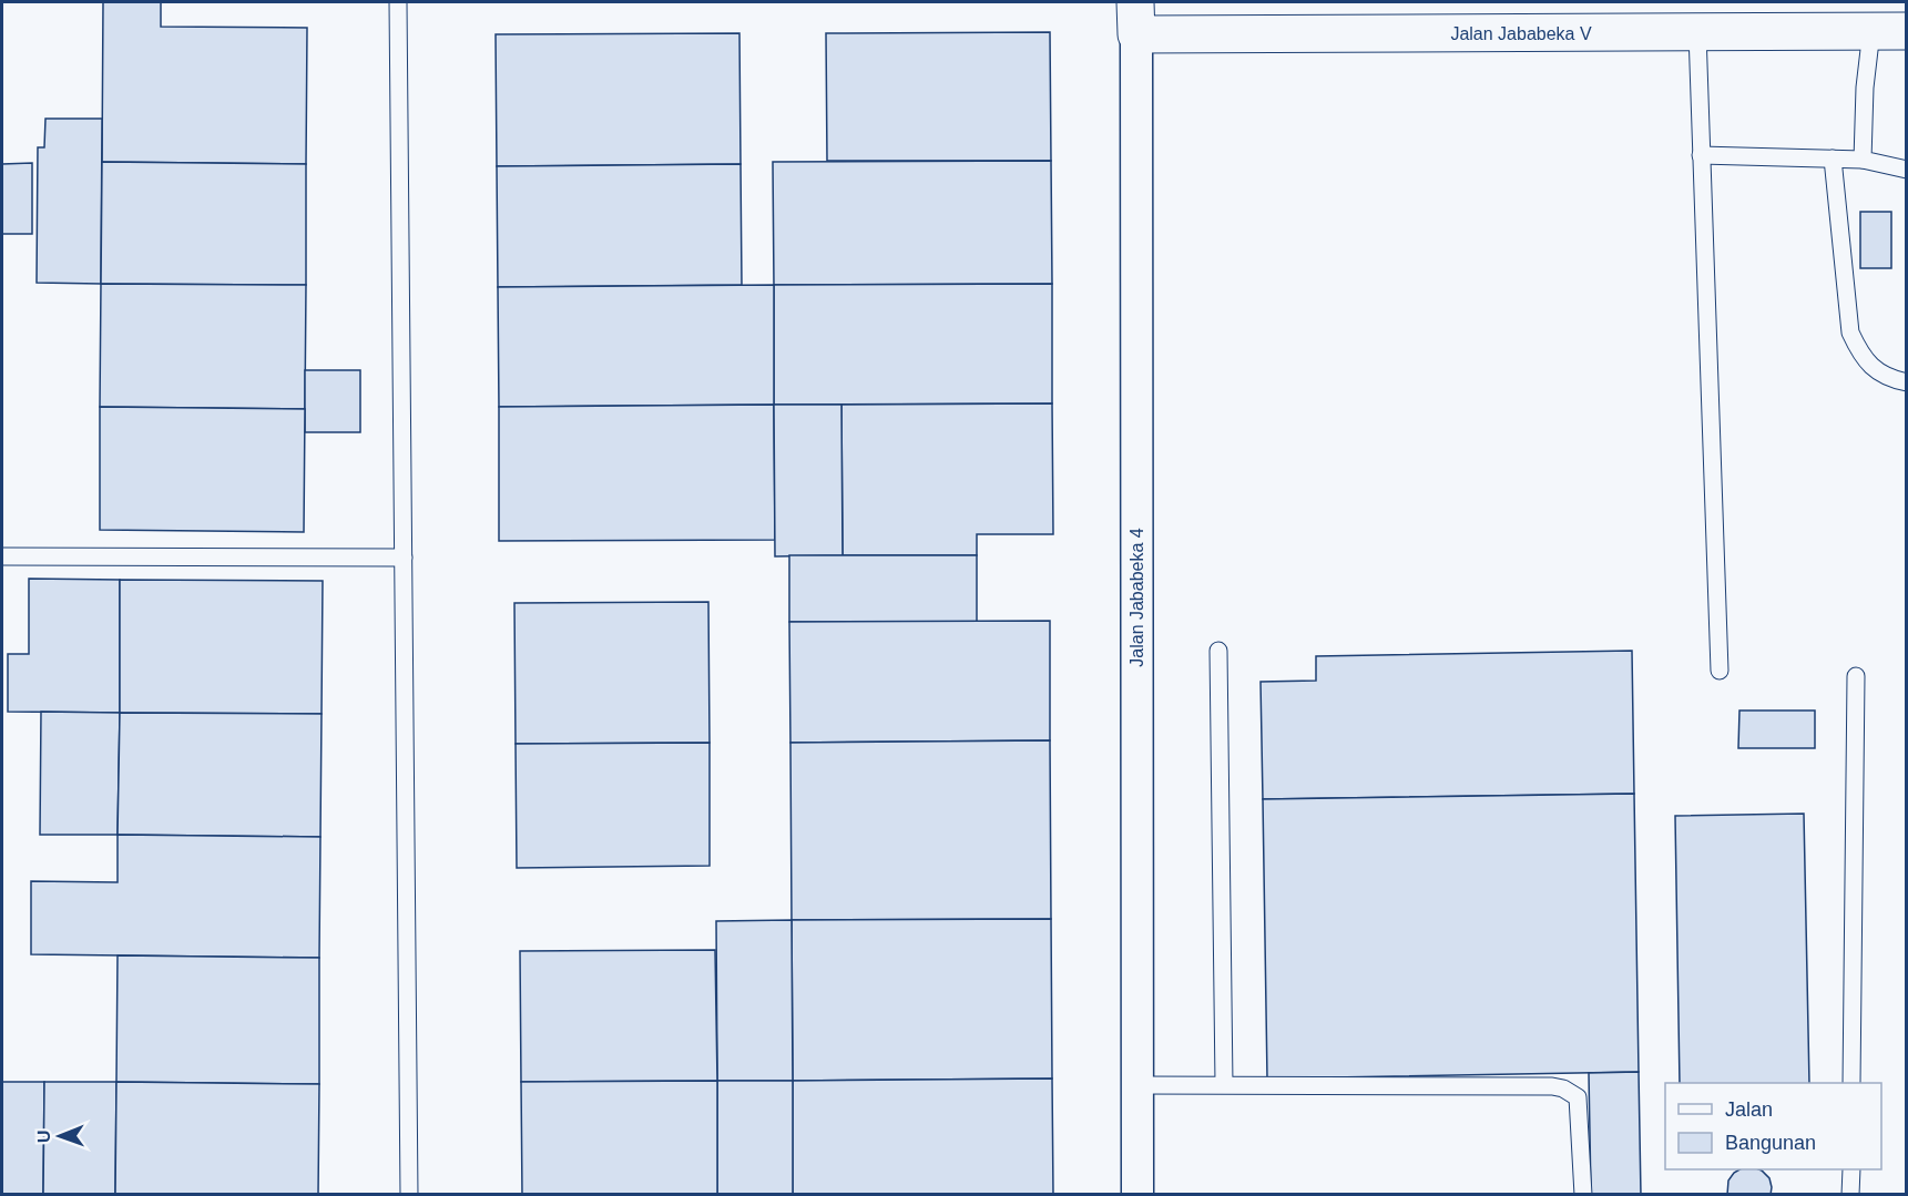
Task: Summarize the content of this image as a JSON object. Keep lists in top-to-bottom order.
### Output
{
  "streets": {
    "street": ["Jalan Jababeka V", "Jalan Jababeka 4"]
  },
  "crossings": [
    ["Jalan Jababeka V", "Jalan Jababeka 4"]
  ],
  "legend": ["Jalan", "Bangunan"],
  "north": "left"
}
